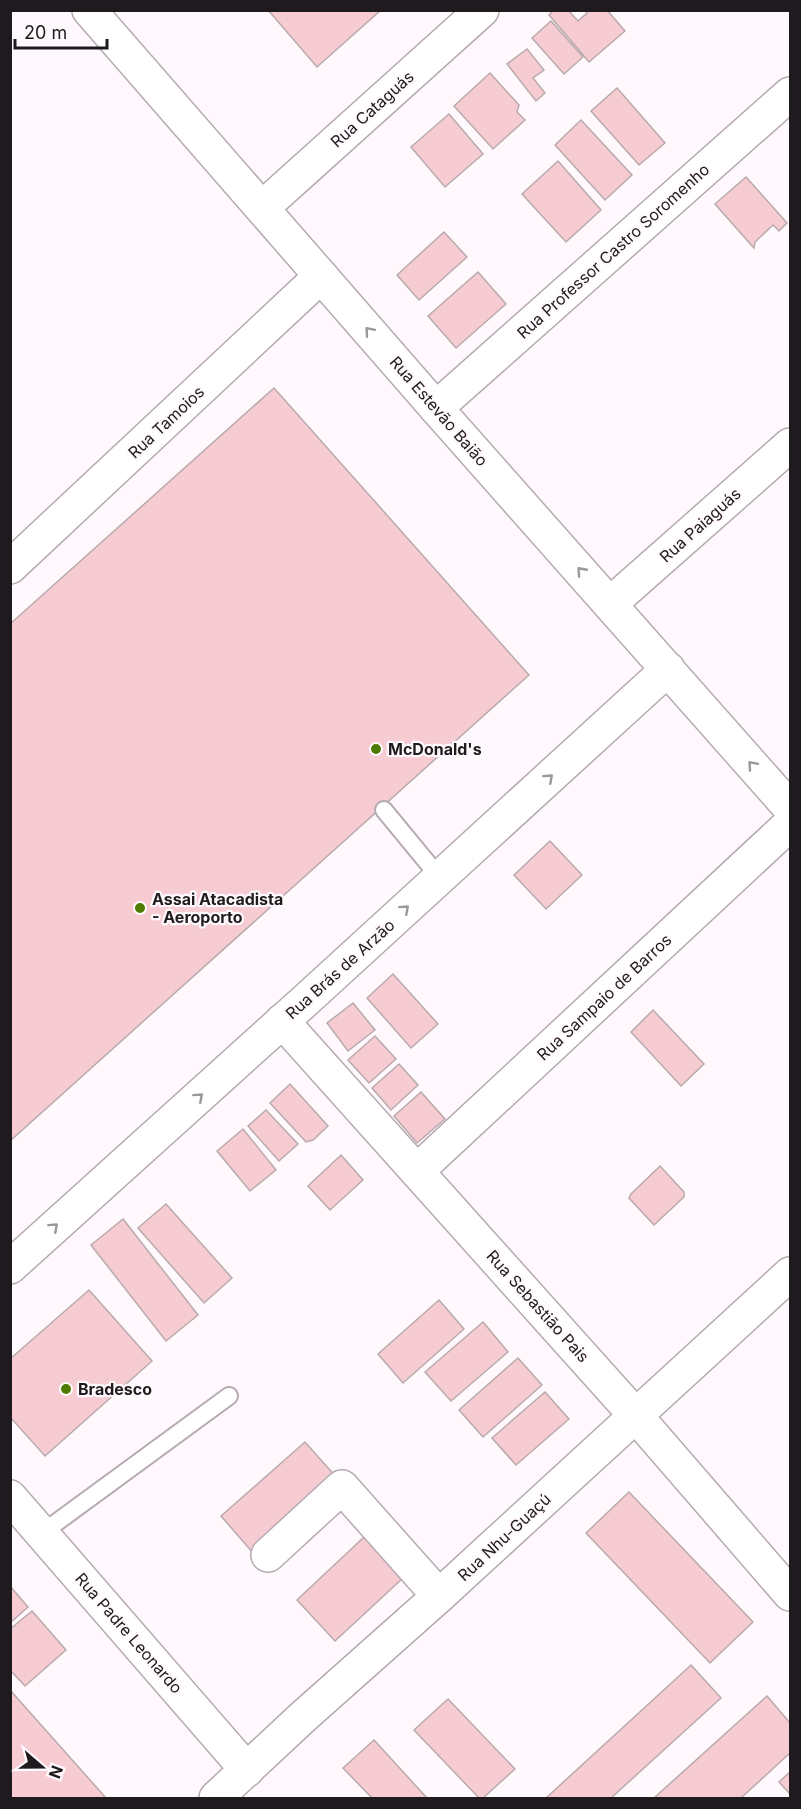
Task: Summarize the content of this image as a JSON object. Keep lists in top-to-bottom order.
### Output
{
  "streets": {
    "street": [
      "Rua Cataguás",
      "Rua Professor Castro Soromenho",
      "Rua Estevão Baião",
      "Rua Tamoios",
      "Rua Paiaguás",
      "Rua Brás de Arzão",
      "Rua Sampaio de Barros",
      "Rua Sebastião Pais",
      "Rua Nhu-Guaçú",
      "Rua Padre Leonardo"
    ]
  },
  "crossings": [
    ["Rua Cataguás", "Rua Estevão Baião"],
    ["Rua Professor Castro Soromenho", "Rua Estevão Baião"],
    ["Rua Estevão Baião", "Rua Tamoios"],
    ["Rua Estevão Baião", "Rua Paiaguás"],
    ["Rua Estevão Baião", "Rua Brás de Arzão"],
    ["Rua Brás de Arzão", "Rua Sebastião Pais"],
    ["Rua Sampaio de Barros", "Rua Sebastião Pais"],
    ["Rua Sebastião Pais", "Rua Nhu-Guaçú"],
    ["Rua Nhu-Guaçú", "Rua Padre Leonardo"]
  ],
  "one_way": ["Rua Estevão Baião", "Rua Brás de Arzão"],
  "places": ["McDonald's", "Assai Atacadista - Aeroporto", "Bradesco"],
  "scale_bar": "20 m",
  "north": "right"
}
